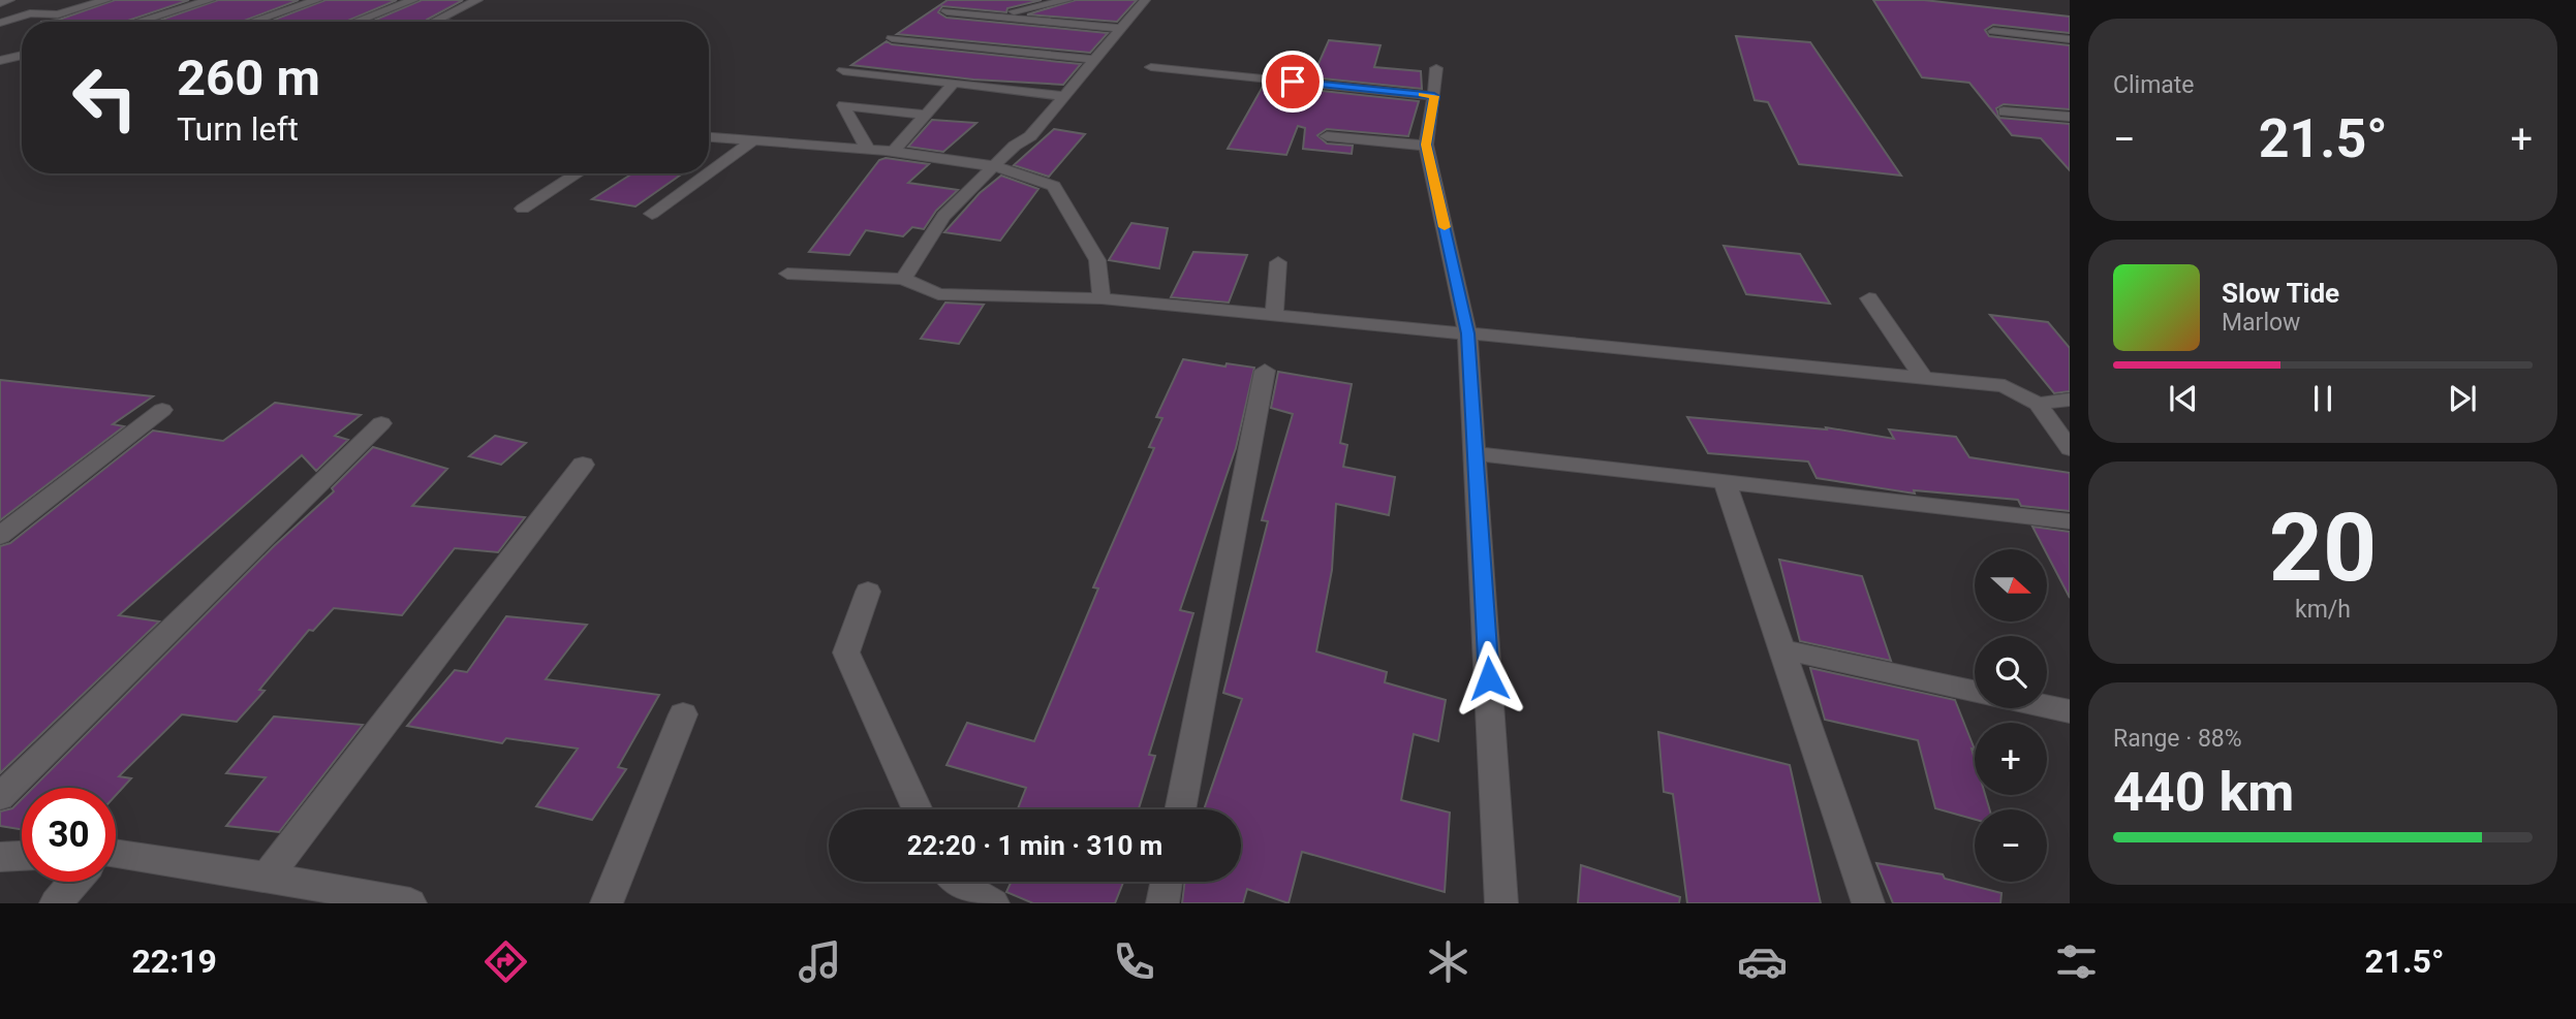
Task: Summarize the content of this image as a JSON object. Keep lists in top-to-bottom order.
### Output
{
  "north": "right",
  "page": {
    "tile": [
      "Climate",
      ["20", "km/h"],
      ["Range · 88%", "440 km"]
    ],
    "turn": ["260 m", "Turn left"],
    "heat": ["−", "21.5°", "+"],
    "song": ["Slow Tide", "Marlow"],
    "map_buttons": ["+", "−"],
    "limit": "30",
    "trip": "22:20 · 1 min · 310 m",
    "tabs": ["22:19", "21.5°"]
  }
}
